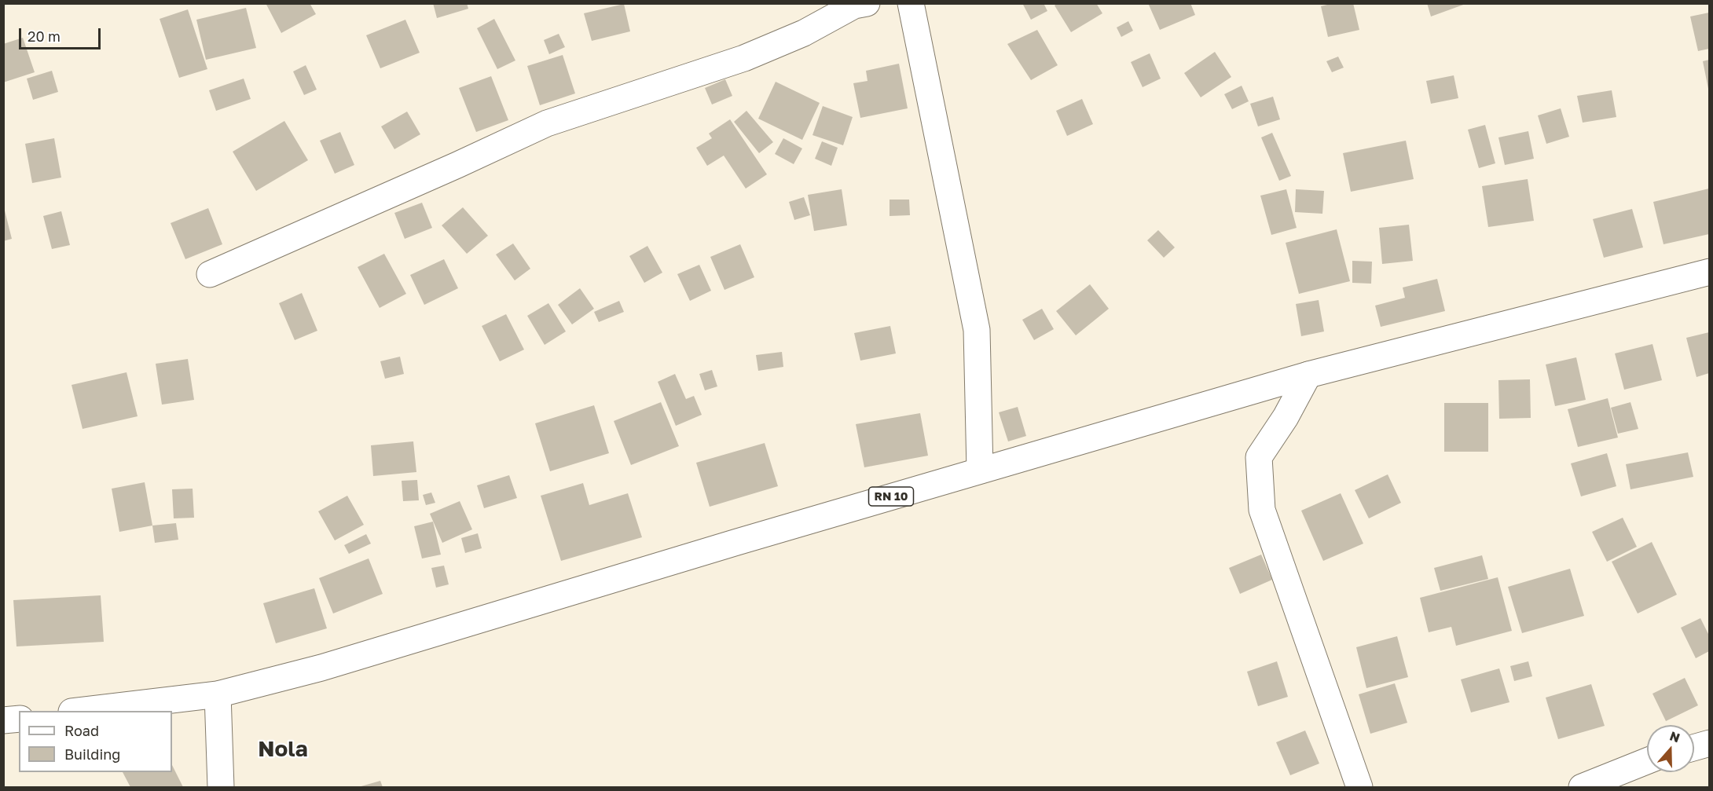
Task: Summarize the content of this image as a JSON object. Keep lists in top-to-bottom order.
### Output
{
  "streets": {
    "street": ["RN 10"]
  },
  "districts": ["Nola"],
  "legend": ["Road", "Building"],
  "scale_bar": "20 m",
  "north": "top"
}
